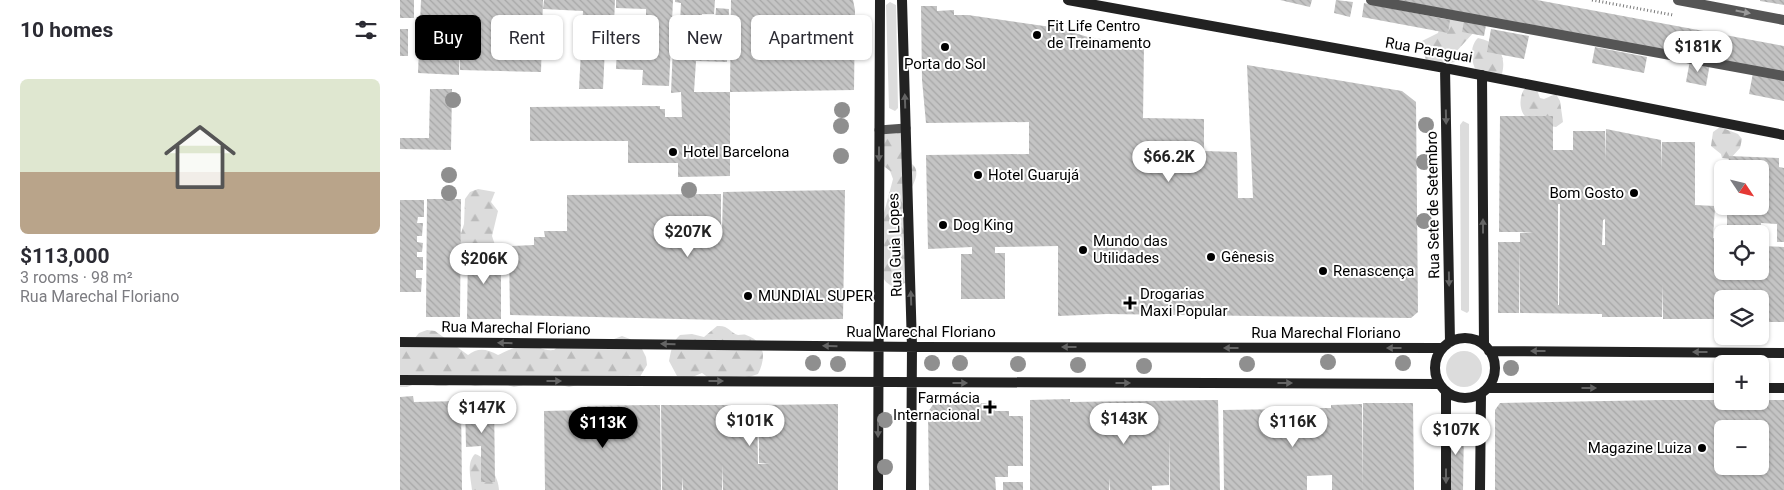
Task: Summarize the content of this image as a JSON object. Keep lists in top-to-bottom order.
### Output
{
  "streets": {
    "main road": [
      "Rua Paraguai",
      "Rua Sete de Setembro",
      "Rua Guia Lopes",
      "Rua Marechal Floriano"
    ]
  },
  "crossings": [
    ["Rua Paraguai", "Rua Sete de Setembro"],
    ["Rua Sete de Setembro", "Rua Marechal Floriano"],
    ["Rua Guia Lopes", "Rua Marechal Floriano"]
  ],
  "places": {
    "other": [
      "Fit Life Centro de Treinamento",
      "Porta do Sol",
      "Hotel Barcelona",
      "Hotel Guarujá",
      "Bom Gosto",
      "Dog King",
      "Mundo das Utilidades",
      "Gênesis",
      "Renascença",
      "MUNDIAL SUPER",
      "Magazine Luiza"
    ],
    "health": ["Drogarias Maxi Popular", "Farmácia Internacional"]
  },
  "north": "bottom right",
  "page": {
    "heading": "10 homes",
    "chip": [
      "Buy",
      "Rent",
      "Filters",
      "New",
      "Apartment"
    ],
    "price": [
      "$181K",
      "$66.2K",
      "$207K",
      "$206K",
      "$147K",
      "$143K",
      "$101K",
      "$116K",
      "$113K",
      "$107K"
    ],
    "list": [
      {
        "name": "$113,000",
        "note": "3 rooms · 98 m² · Rua Marechal Floriano"
      }
    ],
    "map_buttons": ["+", "−"]
  }
}
